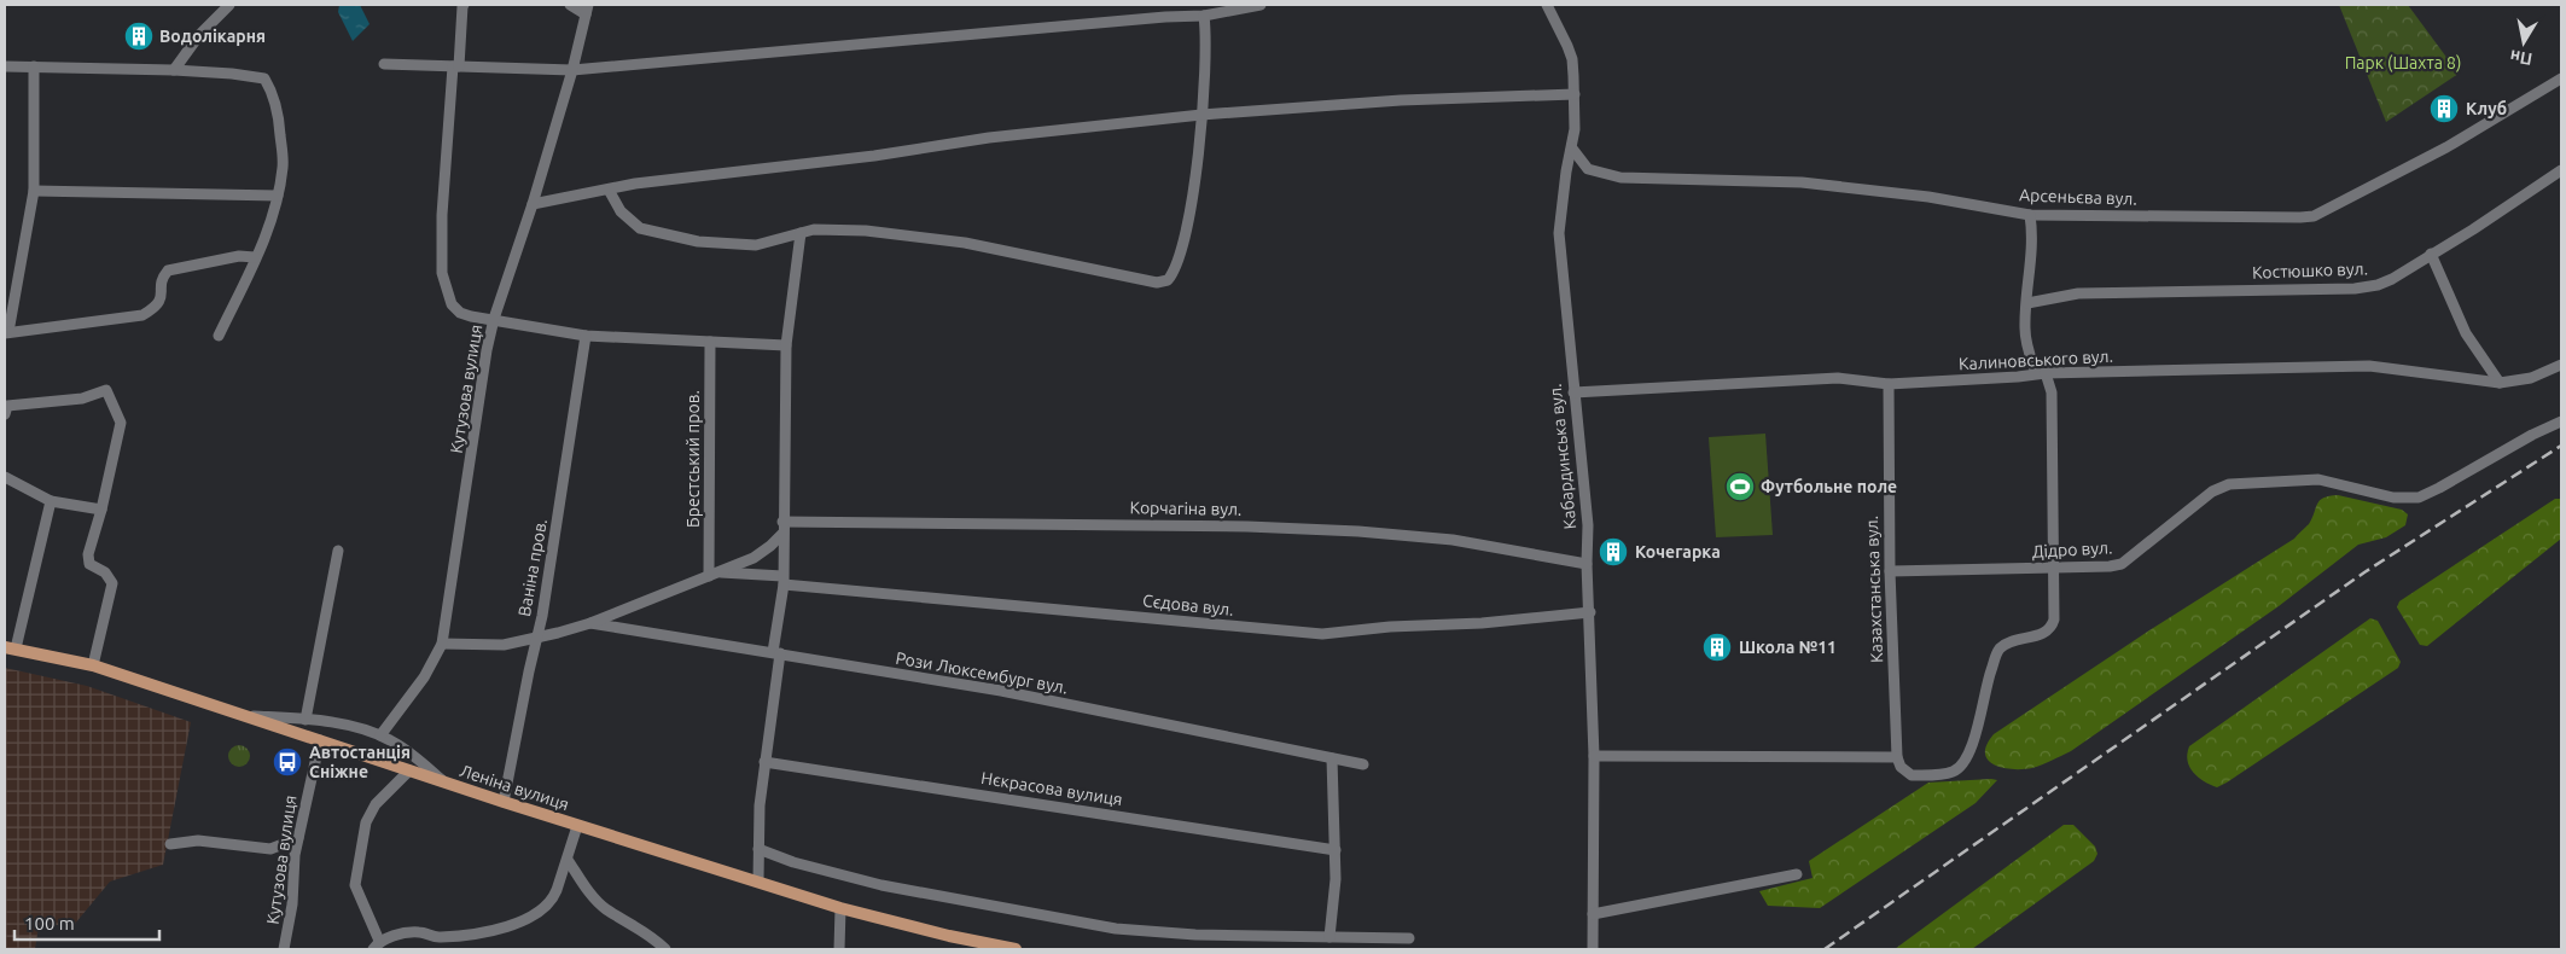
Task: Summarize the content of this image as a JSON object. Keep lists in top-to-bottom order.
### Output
{
  "streets": {
    "main road": ["Леніна вулиця"],
    "street": [
      "Арсеньєва вул.",
      "Костюшко вул.",
      "Калиновського вул.",
      "Кутузова вулиця",
      "Кабардинська вул.",
      "Брестський пров.",
      "Корчагіна вул.",
      "Дідро вул.",
      "Ваніна пров.",
      "Казахстанська вул.",
      "Сєдова вул.",
      "Рози Люксембург вул.",
      "Нєкрасова вулиця"
    ]
  },
  "crossings": [
    ["Арсеньєва вул.", "Кабардинська вул."],
    ["Калиновського вул.", "Кабардинська вул."],
    ["Калиновського вул.", "Казахстанська вул."],
    ["Кутузова вулиця", "Леніна вулиця"],
    ["Кабардинська вул.", "Корчагіна вул."],
    ["Кабардинська вул.", "Сєдова вул."],
    ["Брестський пров.", "Сєдова вул."],
    ["Дідро вул.", "Казахстанська вул."],
    ["Ваніна пров.", "Леніна вулиця"]
  ],
  "parks": ["Парк (Шахта 8)"],
  "places": {
    "building": [
      "Водолікарня",
      "Клуб",
      "Кочегарка",
      "Школа №11"
    ],
    "sports": ["Футбольне поле"],
    "bus stop": ["Автостанція Сніжне"]
  },
  "scale_bar": "100 m",
  "north": "bottom"
}
